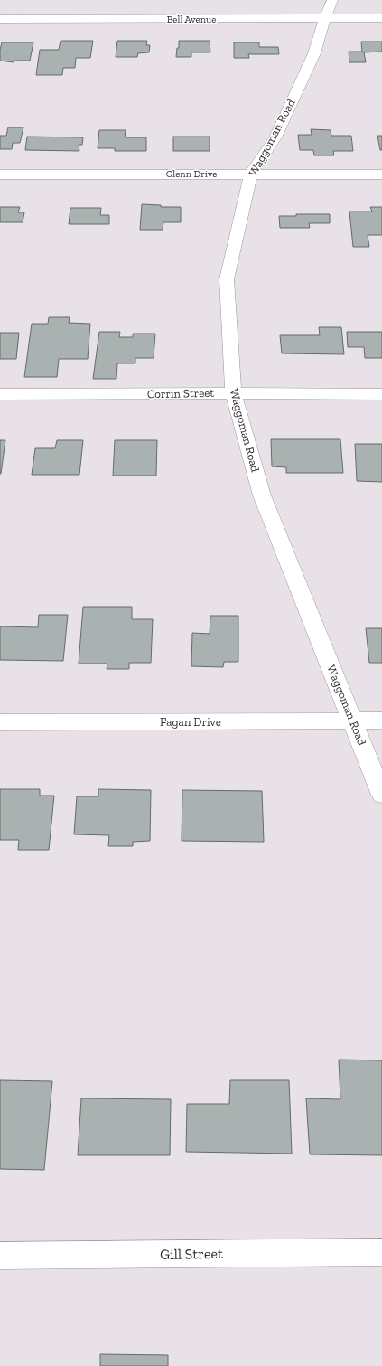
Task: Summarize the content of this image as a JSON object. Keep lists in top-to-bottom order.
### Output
{
  "streets": {
    "street": [
      "Bell Avenue",
      "Waggoman Road",
      "Glenn Drive",
      "Corrin Street",
      "Fagan Drive",
      "Gill Street"
    ]
  },
  "crossings": [
    ["Bell Avenue", "Waggoman Road"],
    ["Waggoman Road", "Glenn Drive"],
    ["Waggoman Road", "Corrin Street"],
    ["Waggoman Road", "Fagan Drive"]
  ]
}
